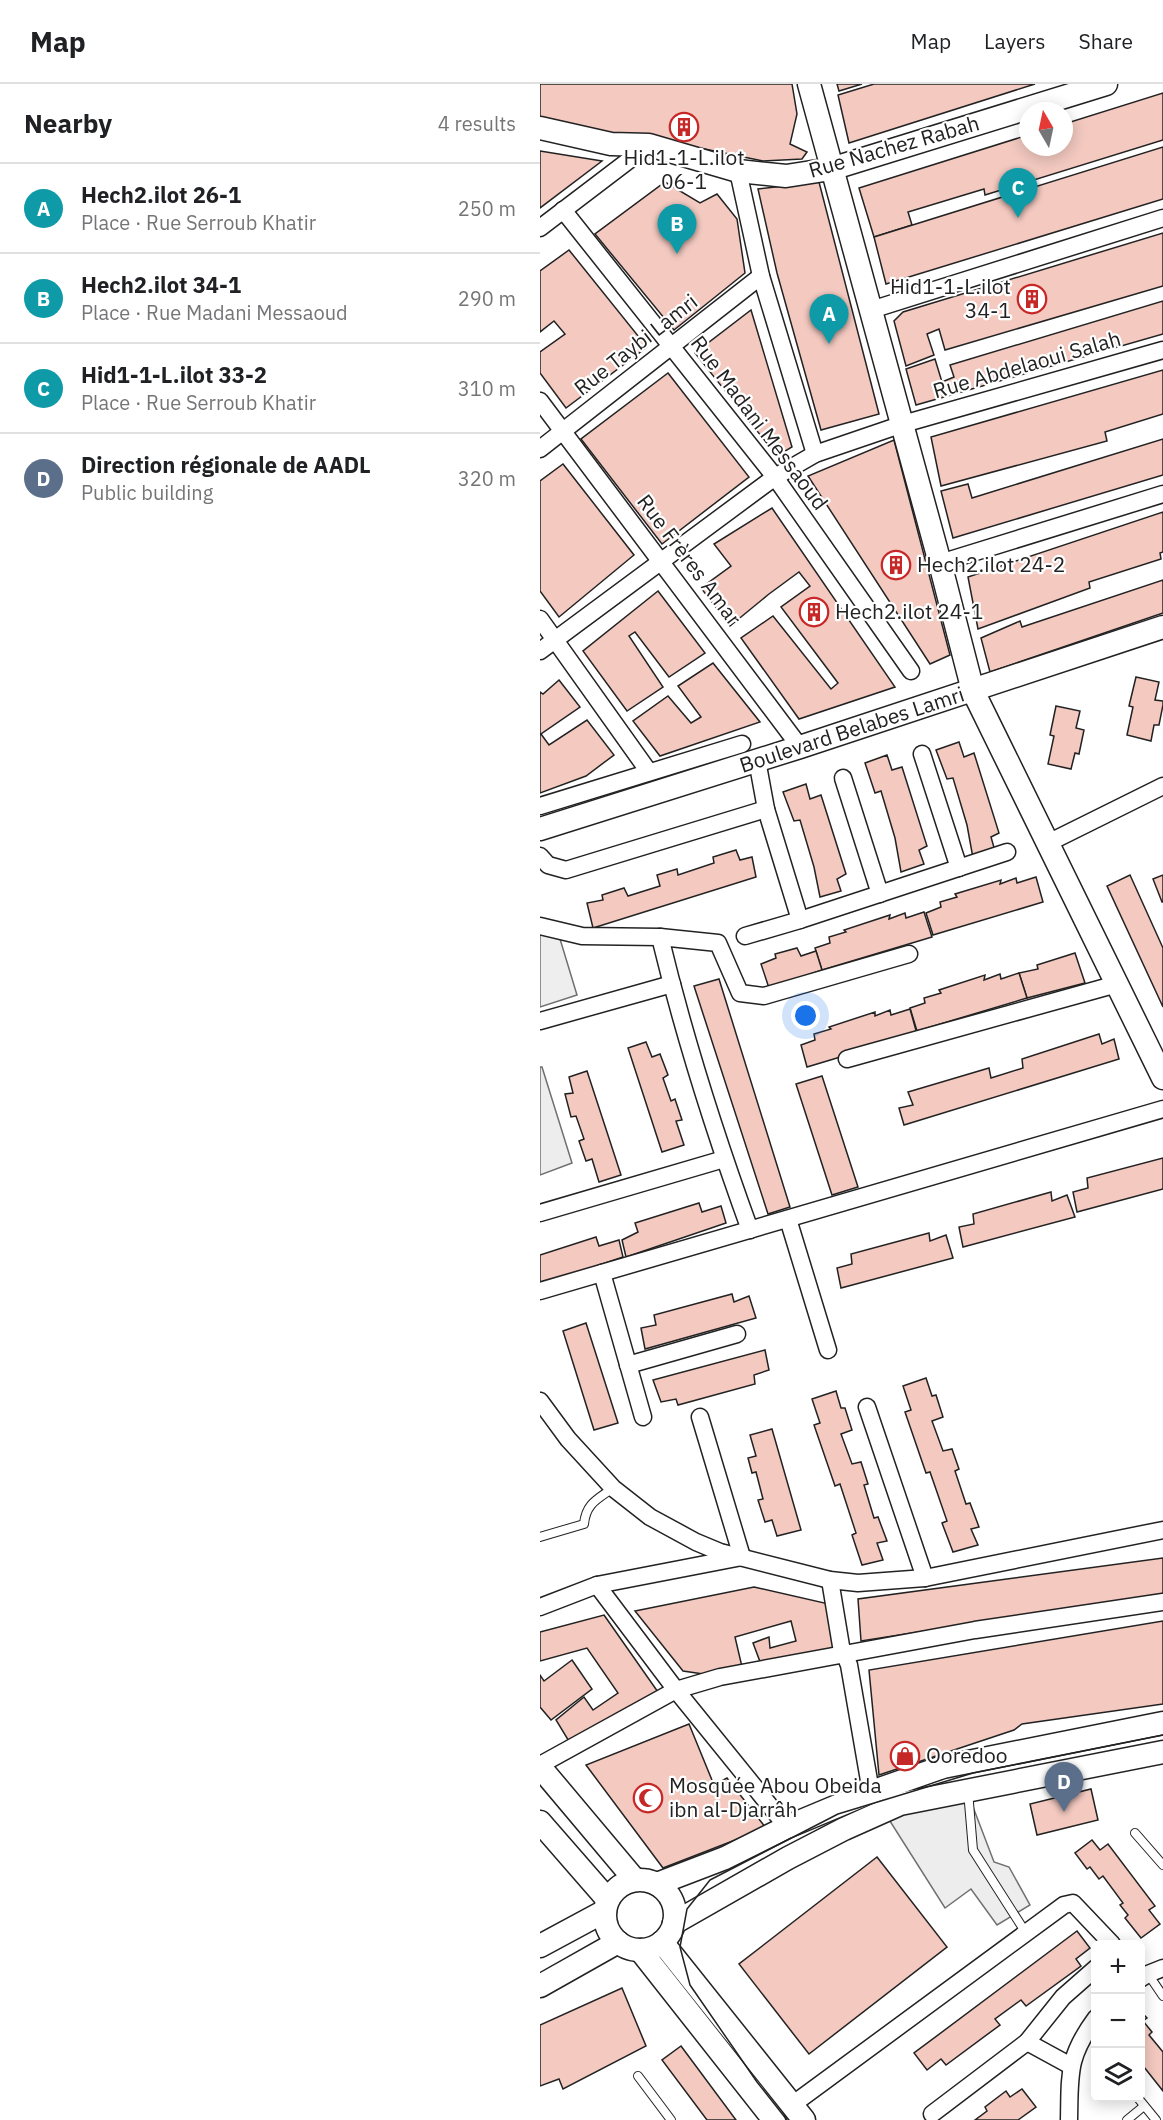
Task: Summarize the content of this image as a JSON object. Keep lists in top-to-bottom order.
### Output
{
  "streets": {
    "street": [
      "Rue Nachez Rabah",
      "Rue Taybi Lamri",
      "Rue Abdelaoui Salah",
      "Rue Madani Messaoud",
      "Rue Frères Amar",
      "Boulevard Belabes Lamri"
    ]
  },
  "crossings": [
    ["Rue Taybi Lamri", "Rue Madani Messaoud"],
    ["Rue Taybi Lamri", "Rue Frères Amar"],
    ["Rue Abdelaoui Salah", "Rue Madani Messaoud"],
    ["Rue Abdelaoui Salah", "Rue Frères Amar"],
    ["Rue Frères Amar", "Boulevard Belabes Lamri"]
  ],
  "places": {
    "building": [
      "Hid1-1-L.ilot 06-1",
      "Hid1-1-L.ilot 34-1",
      "Hech2.ilot 24-2",
      "Hech2.ilot 24-1"
    ],
    "shop": ["Ooredoo"],
    "mosque": ["Mosquée Abou Obeida ibn al-Djarrâh"]
  },
  "north": "top",
  "page": {
    "header": "Map",
    "nav": ["Map", "Layers", "Share"],
    "heading": ["Nearby", "4 results"],
    "list": [
      {
        "mark": "A",
        "name": "Hech2.ilot 26-1",
        "note": "Place · Rue Serroub Khatir",
        "value": "250 m"
      },
      {
        "mark": "B",
        "name": "Hech2.ilot 34-1",
        "note": "Place · Rue Madani Messaoud",
        "value": "290 m"
      },
      {
        "mark": "C",
        "name": "Hid1-1-L.ilot 33-2",
        "note": "Place · Rue Serroub Khatir",
        "value": "310 m"
      },
      {
        "mark": "D",
        "name": "Direction régionale de AADL",
        "note": "Public building",
        "value": "320 m"
      }
    ],
    "pins": [
      "C",
      "B",
      "A",
      "D"
    ],
    "map_buttons": ["+", "−"]
  }
}
